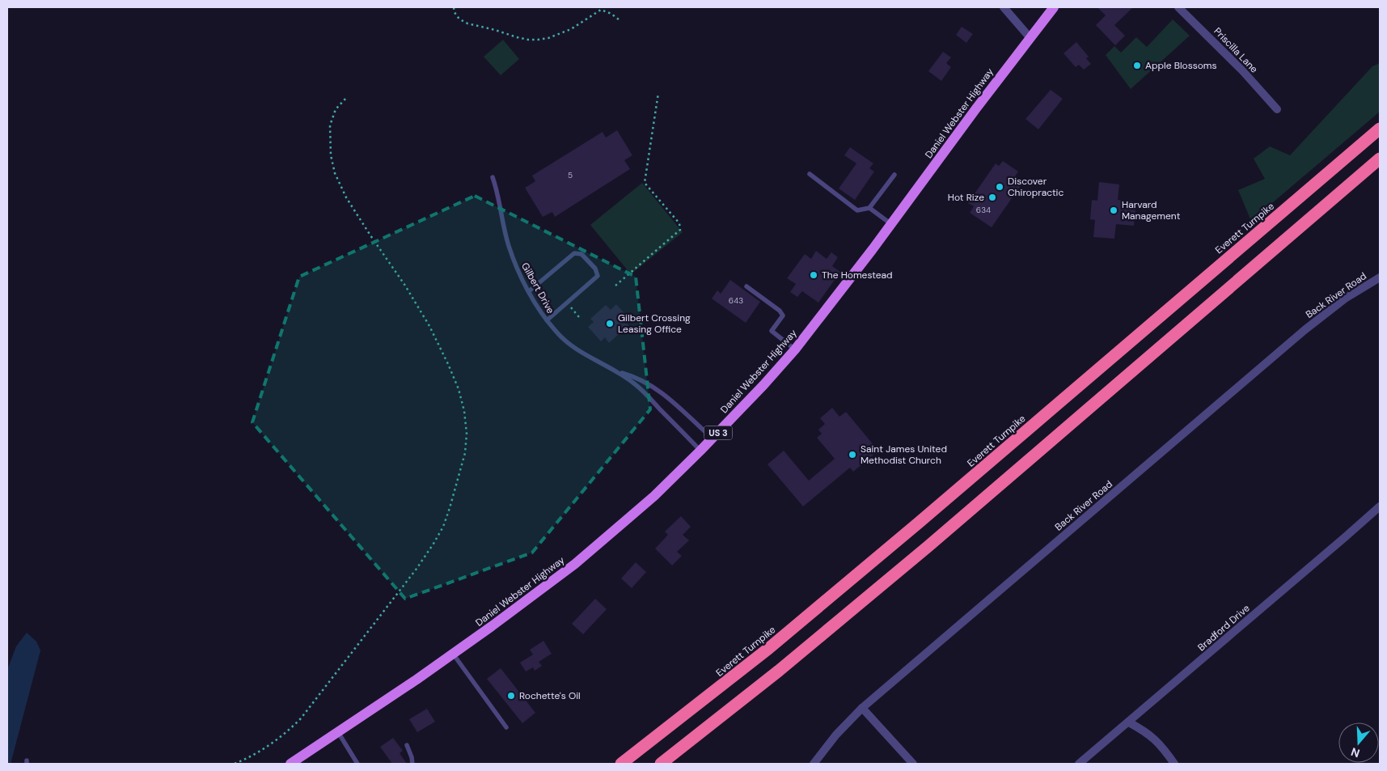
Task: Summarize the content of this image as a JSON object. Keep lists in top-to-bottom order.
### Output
{
  "streets": {
    "highway": ["Everett Turnpike"],
    "main road": ["Daniel Webster Highway", "US 3"],
    "street": ["Priscilla Lane", "Back River Road", "Bradford Drive"],
    "lane": ["Gilbert Drive"]
  },
  "crossings": [
    ["Daniel Webster Highway", "Gilbert Drive"]
  ],
  "places": [
    "Apple Blossoms",
    "Discover Chiropractic",
    "Hot Rize",
    "Harvard Management",
    "The Homestead",
    "Gilbert Crossing Leasing Office",
    "Saint James United Methodist Church",
    "Rochette's Oil"
  ],
  "house_numbers": ["5", "634", "643"],
  "north": "bottom"
}
